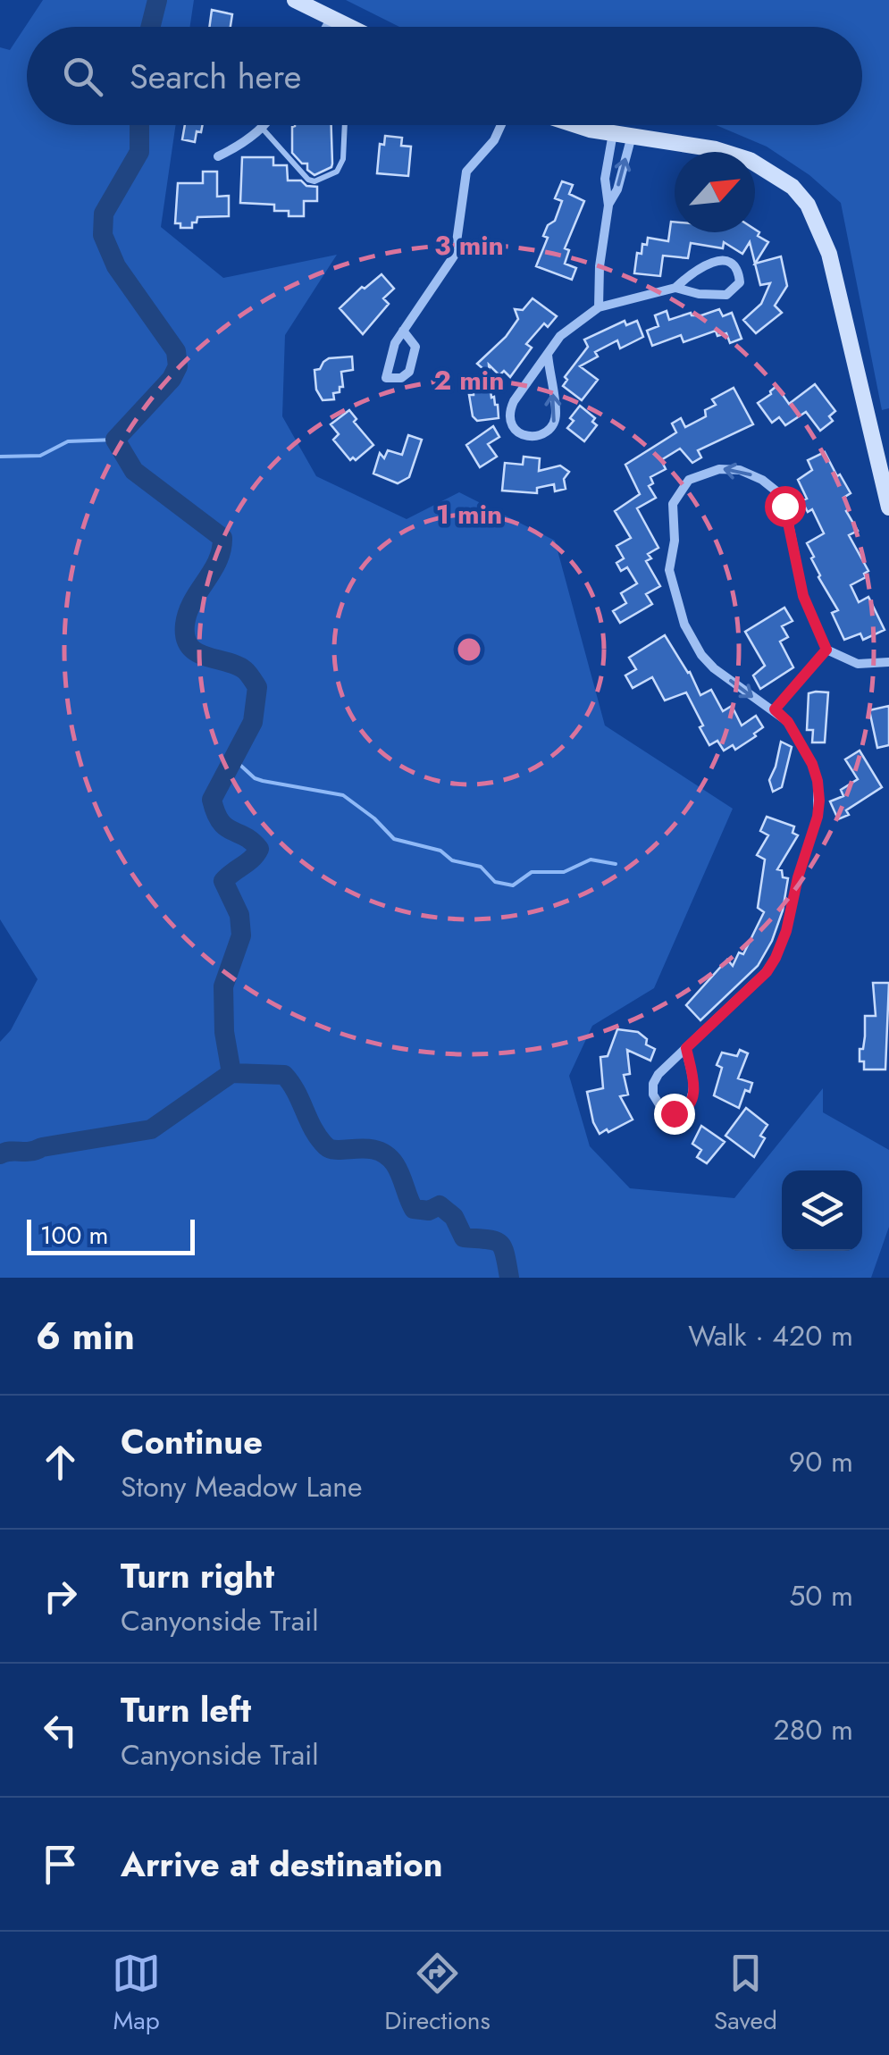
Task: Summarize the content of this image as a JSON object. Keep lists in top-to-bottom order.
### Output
{
  "scale_bar": "100 m",
  "north": "top right",
  "page": {
    "search": "Search here",
    "scale": "100 m",
    "heading": ["6 min", "Walk · 420 m"],
    "list": [
      ["Continue", "Stony Meadow Lane", "90 m"],
      ["Turn right", "Canyonside Trail", "50 m"],
      ["Turn left", "Canyonside Trail", "280 m"],
      "Arrive at destination"
    ],
    "nav": ["Map", "Directions", "Saved"]
  },
  "rings": ["3 min", "2 min", "1 min"]
}
